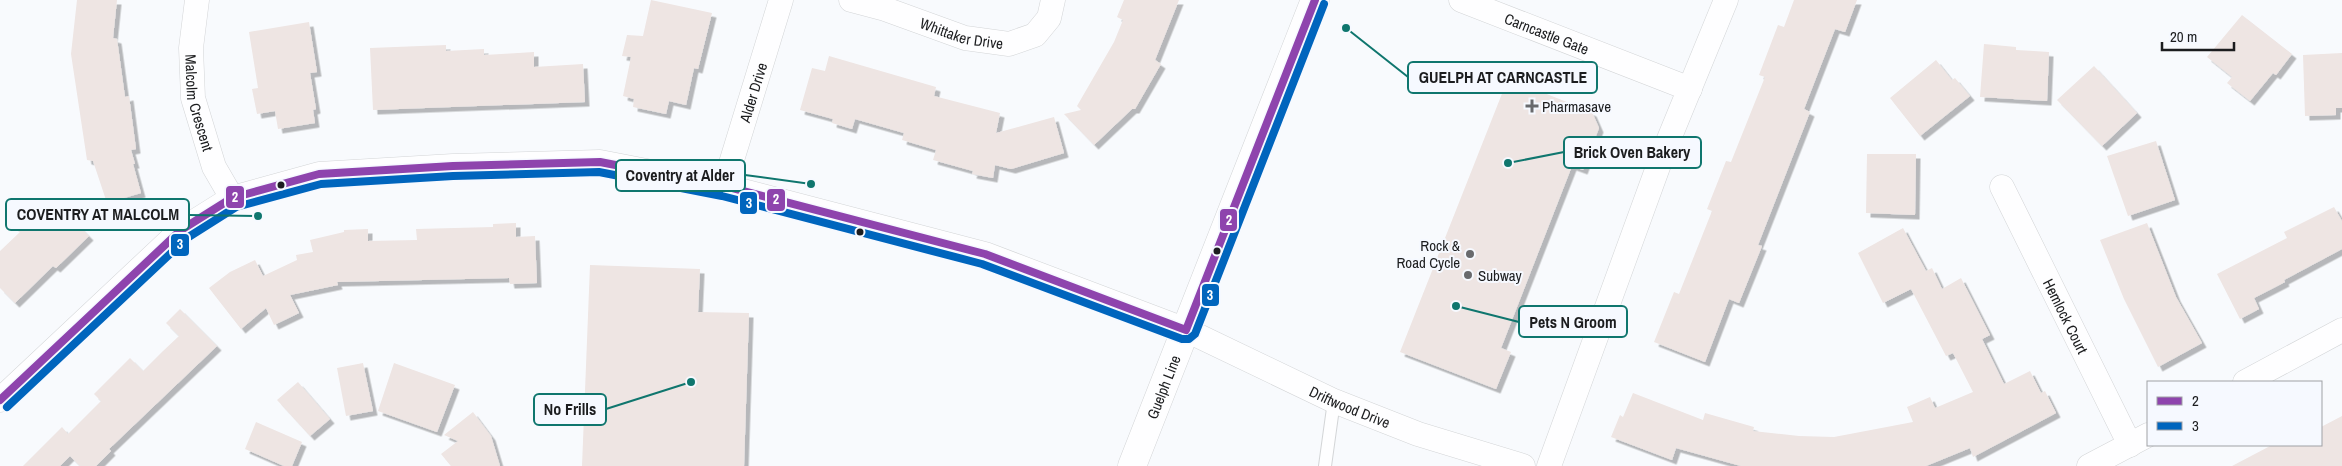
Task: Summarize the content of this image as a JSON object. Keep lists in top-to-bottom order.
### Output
{
  "streets": {
    "main road": ["Guelph Line"],
    "street": [
      "Whittaker Drive",
      "Carncastle Gate",
      "Alder Drive",
      "Malcolm Crescent",
      "Hemlock Court",
      "Driftwood Drive"
    ]
  },
  "crossings": [
    ["Alder Drive", "Driftwood Drive"],
    ["Malcolm Crescent", "Driftwood Drive"],
    ["Guelph Line", "Driftwood Drive"]
  ],
  "places": {
    "other": [
      "GUELPH AT CARNCASTLE",
      "Brick Oven Bakery",
      "Coventry at Alder",
      "COVENTRY AT MALCOLM",
      "Rock & Road Cycle",
      "Subway",
      "Pets N Groom",
      "No Frills"
    ],
    "health": ["Pharmasave"]
  },
  "lines": ["transit line 2", "transit line 3"],
  "legend": ["2", "3"],
  "scale_bar": "20 m"
}
